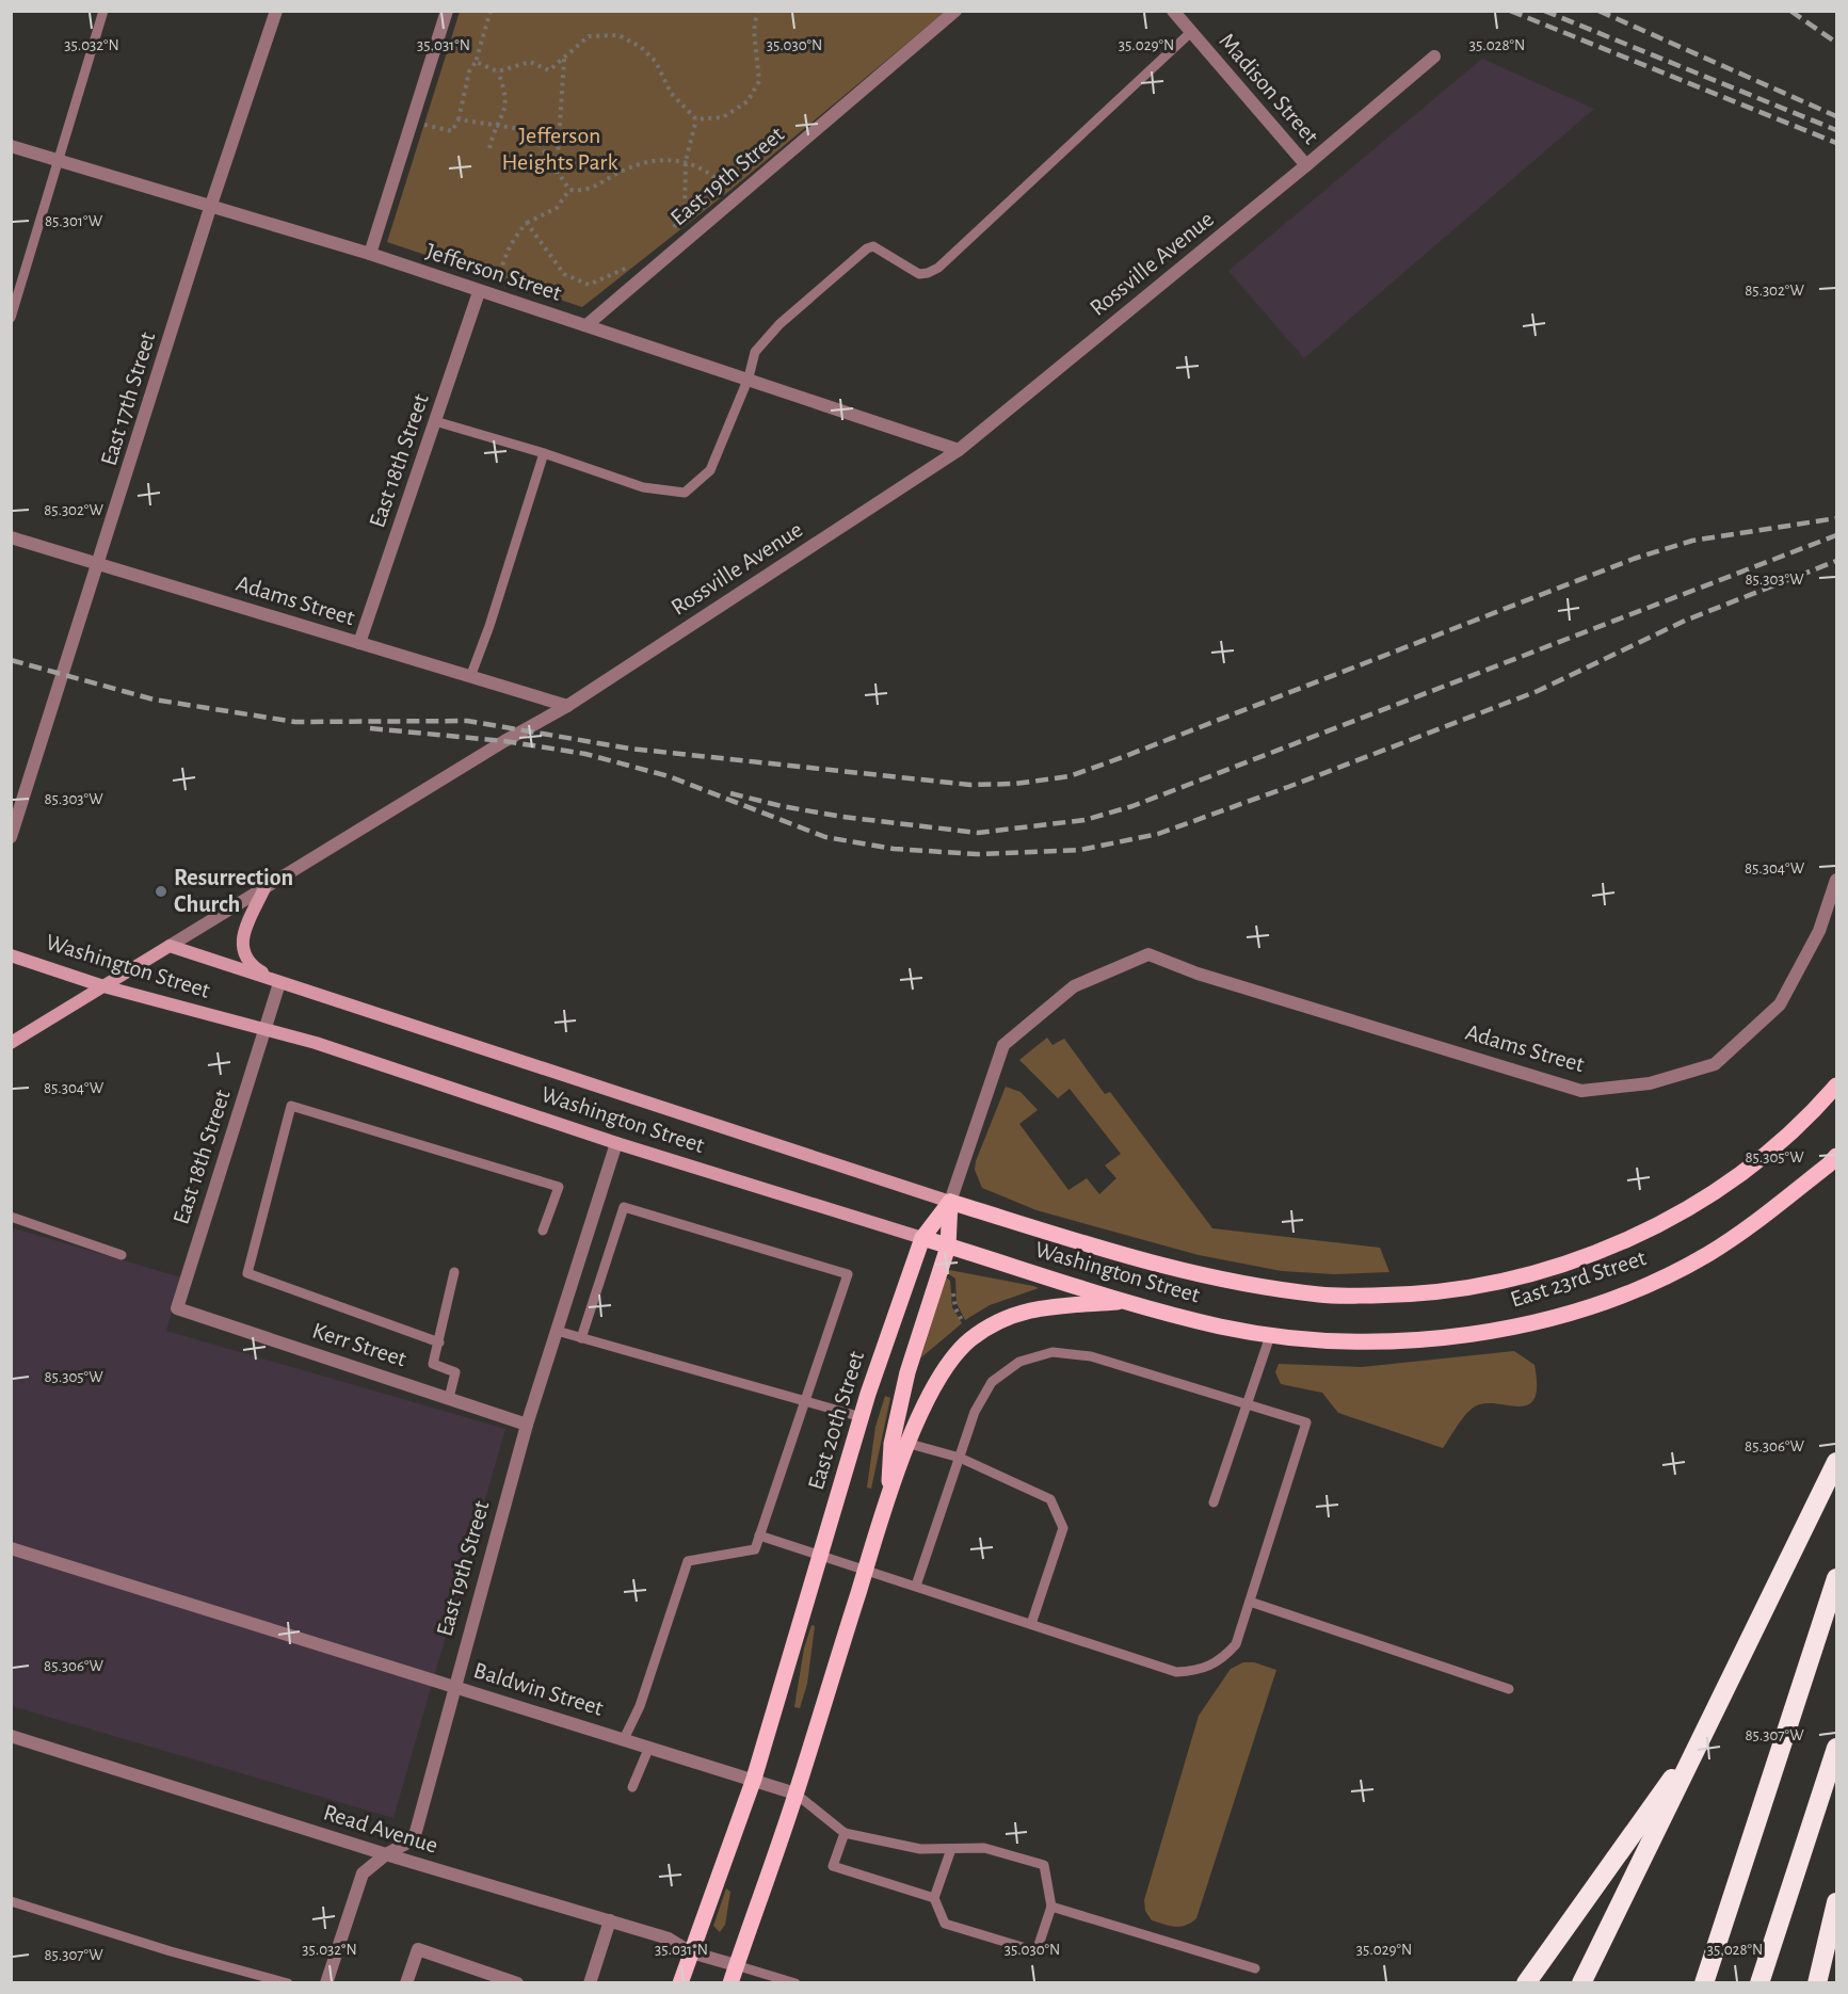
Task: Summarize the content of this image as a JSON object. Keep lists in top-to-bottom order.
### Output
{
  "streets": {
    "main road": ["Washington Street", "East 23rd Street", "East 20th Street"],
    "street": [
      "Madison Street",
      "East 19th Street",
      "Rossville Avenue",
      "Jefferson Street",
      "East 17th Street",
      "East 18th Street",
      "Adams Street",
      "Kerr Street",
      "Baldwin Street",
      "Read Avenue"
    ]
  },
  "crossings": [
    ["Madison Street", "Rossville Avenue"],
    ["East 19th Street", "Jefferson Street"],
    ["East 19th Street", "Washington Street"],
    ["East 19th Street", "Kerr Street"],
    ["East 19th Street", "Baldwin Street"],
    ["East 19th Street", "Read Avenue"],
    ["Rossville Avenue", "Jefferson Street"],
    ["Rossville Avenue", "Adams Street"],
    ["Rossville Avenue", "Washington Street"],
    ["Jefferson Street", "East 17th Street"],
    ["Jefferson Street", "East 18th Street"],
    ["East 17th Street", "Adams Street"],
    ["East 18th Street", "Adams Street"],
    ["East 18th Street", "Washington Street"],
    ["East 18th Street", "Kerr Street"],
    ["Adams Street", "East 20th Street"],
    ["Washington Street", "East 23rd Street"],
    ["Washington Street", "East 20th Street"],
    ["East 20th Street", "Baldwin Street"],
    ["East 20th Street", "Read Avenue"]
  ],
  "parks": ["Jefferson Heights Park"],
  "places": ["Resurrection Church"],
  "coordinates": [
    "35.032°N",
    "35.031°N",
    "35.030°N",
    "35.029°N",
    "35.028°N",
    "85.301°W",
    "85.302°W",
    "85.303°W",
    "85.304°W",
    "85.305°W",
    "85.306°W",
    "85.307°W"
  ]
}
